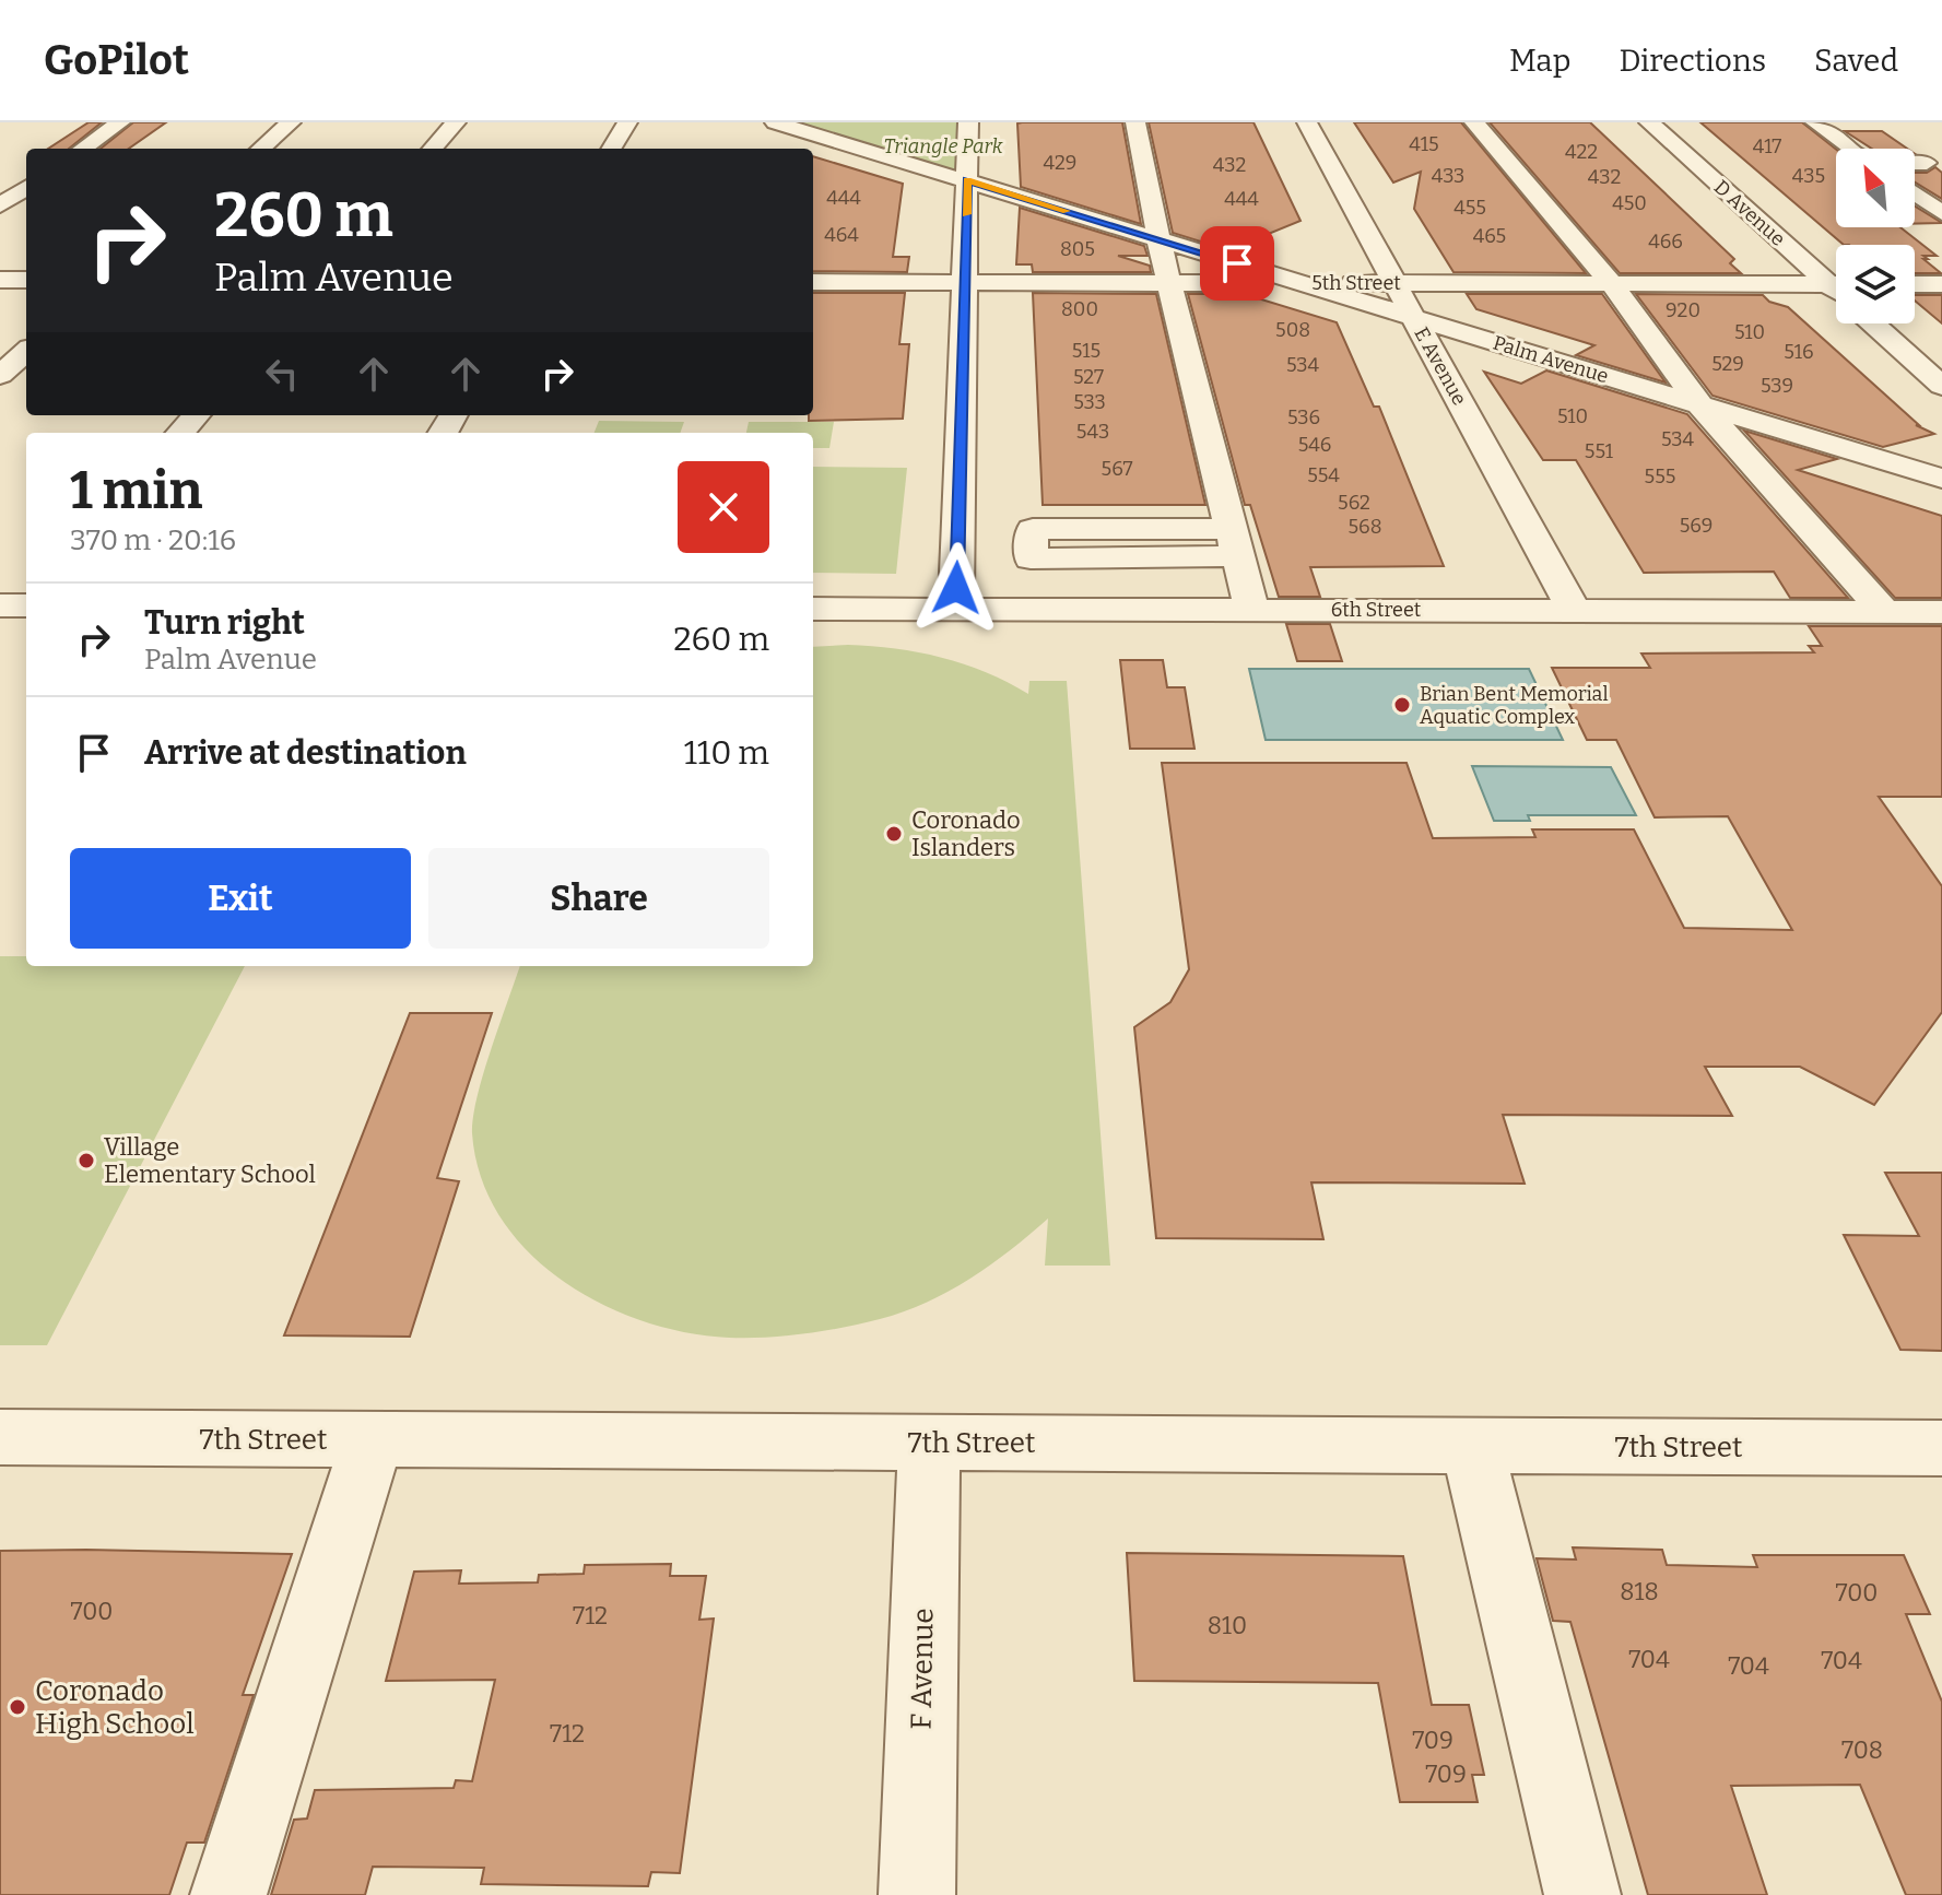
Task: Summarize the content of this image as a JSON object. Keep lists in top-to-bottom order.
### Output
{
  "streets": {
    "street": [
      "D Avenue",
      "5th Street",
      "Palm Avenue",
      "E Avenue",
      "6th Street",
      "7th Street",
      "F Avenue"
    ]
  },
  "crossings": [
    ["5th Street", "Palm Avenue"],
    ["5th Street", "E Avenue"],
    ["Palm Avenue", "E Avenue"],
    ["E Avenue", "6th Street"],
    ["7th Street", "F Avenue"]
  ],
  "parks": ["Triangle Park"],
  "places": [
    "Brian Bent Memorial Aquatic Complex",
    "Coronado Islanders",
    "Village Elementary School",
    "Coronado High School"
  ],
  "house_numbers": [
    "415",
    "417",
    "422",
    "429",
    "432",
    "433",
    "435",
    "432",
    "444",
    "444",
    "450",
    "455",
    "464",
    "465",
    "466",
    "805",
    "800",
    "920",
    "508",
    "510",
    "515",
    "516",
    "529",
    "534",
    "527",
    "539",
    "533",
    "510",
    "536",
    "543",
    "534",
    "546",
    "551",
    "567",
    "554",
    "555",
    "562",
    "569",
    "568",
    "818",
    "700",
    "700",
    "712",
    "810",
    "704",
    "704",
    "704",
    "712",
    "709",
    "708",
    "709"
  ],
  "north": "top left",
  "page": {
    "header": "GoPilot",
    "nav": ["Map", "Directions", "Saved"],
    "turn": ["260 m", "Palm Avenue"],
    "heading": ["1 min", "370 m · 20:16"],
    "list": [
      {
        "name": "Turn right",
        "note": "Palm Avenue",
        "value": "260 m"
      },
      {
        "name": "Arrive at destination",
        "value": "110 m"
      }
    ],
    "buttons": ["Exit", "Share"]
  }
}
